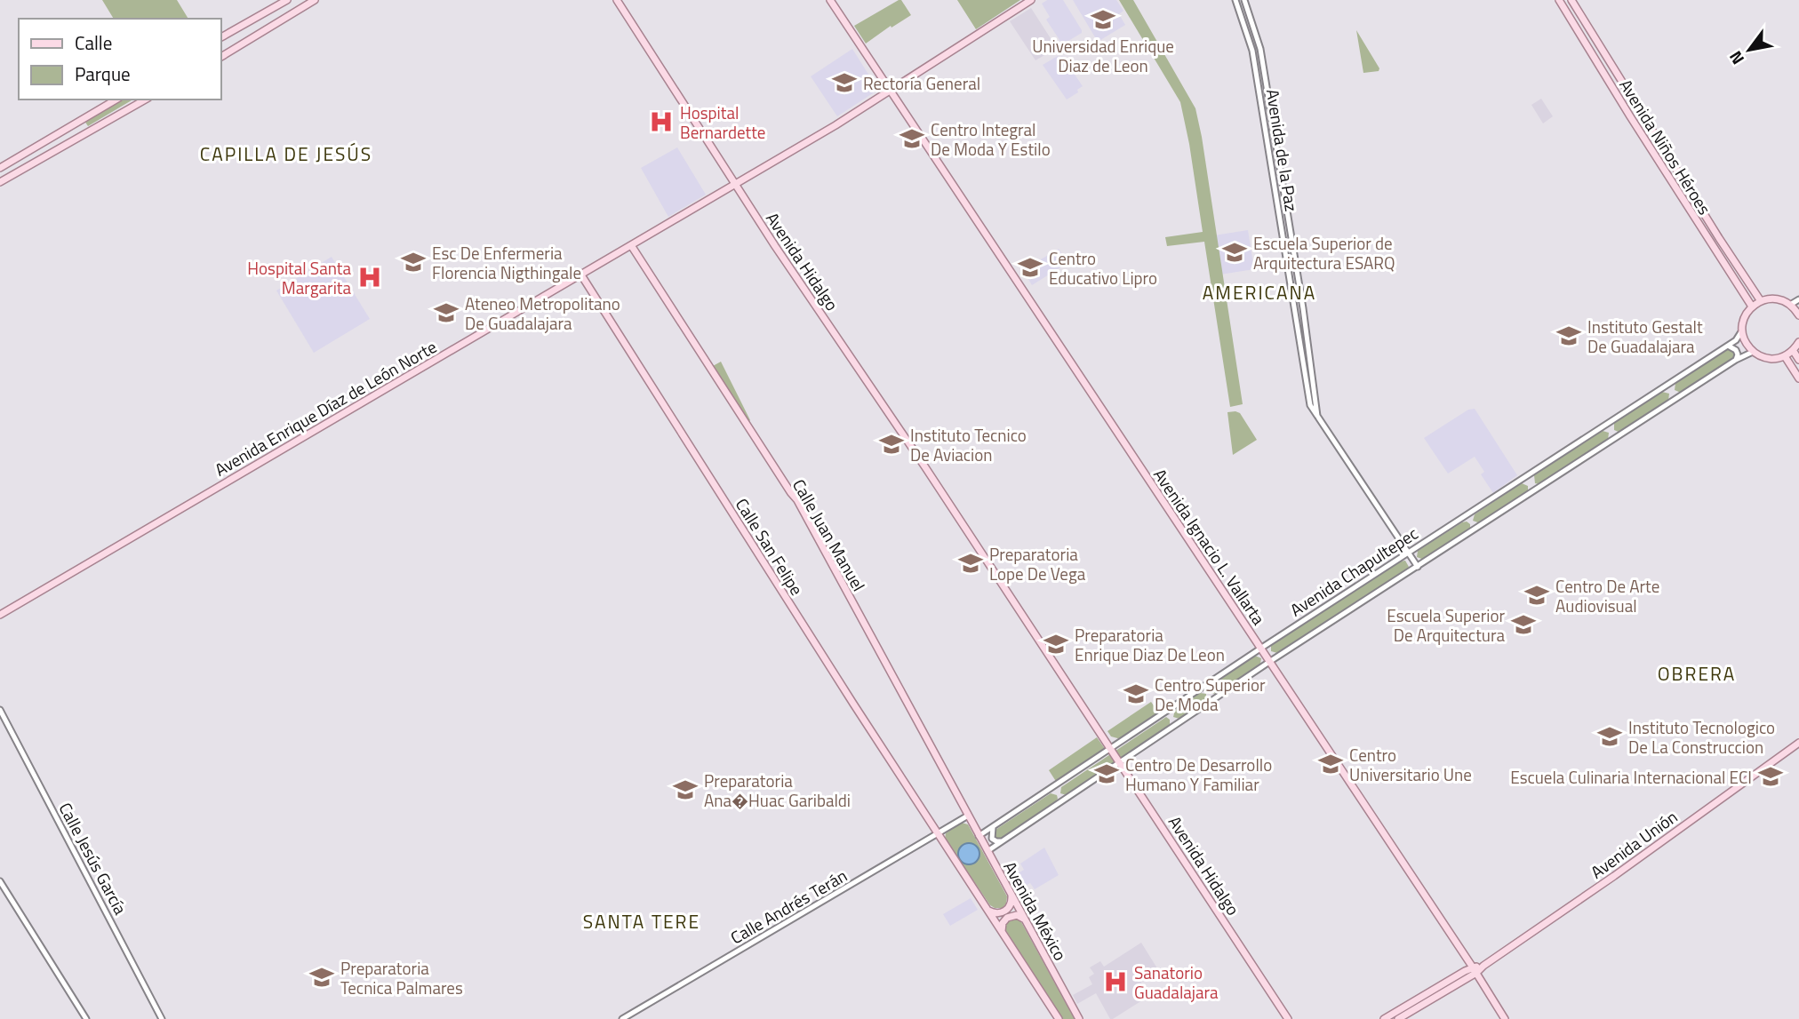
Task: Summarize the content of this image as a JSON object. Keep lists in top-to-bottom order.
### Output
{
  "streets": {
    "main road": [
      "Avenida Niños Héroes",
      "Avenida Hidalgo",
      "Avenida Enrique Díaz de León Norte",
      "Calle Juan Manuel",
      "Calle San Felipe",
      "Avenida Ignacio L. Vallarta",
      "Avenida Unión",
      "Avenida México"
    ],
    "street": [
      "Avenida de la Paz",
      "Avenida Chapultepec",
      "Calle Jesús García",
      "Calle Andrés Terán"
    ]
  },
  "crossings": [
    ["Avenida de la Paz", "Avenida Chapultepec"],
    ["Avenida Hidalgo", "Avenida Enrique Díaz de León Norte"],
    ["Avenida Hidalgo", "Avenida Chapultepec"],
    ["Avenida Enrique Díaz de León Norte", "Calle Juan Manuel"],
    ["Avenida Enrique Díaz de León Norte", "Calle San Felipe"],
    ["Avenida Enrique Díaz de León Norte", "Avenida Ignacio L. Vallarta"],
    ["Calle Juan Manuel", "Calle Andrés Terán"],
    ["Calle Juan Manuel", "Avenida México"],
    ["Calle San Felipe", "Calle Andrés Terán"],
    ["Avenida Ignacio L. Vallarta", "Avenida Chapultepec"],
    ["Avenida Ignacio L. Vallarta", "Avenida Unión"],
    ["Avenida Chapultepec", "Avenida México"],
    ["Calle Andrés Terán", "Avenida México"]
  ],
  "districts": [
    "CAPILLA DE JESÚS",
    "AMERICANA",
    "OBRERA",
    "SANTA TERE"
  ],
  "places": {
    "school or university": [
      "Universidad Enrique Diaz de Leon",
      "Rectoría General",
      "Centro Integral De Moda Y Estilo",
      "Escuela Superior de Arquitectura ESARQ",
      "Esc De Enfermeria Florencia Nigthingale",
      "Centro Educativo Lipro",
      "Ateneo Metropolitano De Guadalajara",
      "Instituto Gestalt De Guadalajara",
      "Instituto Tecnico De Aviacion",
      "Preparatoria Lope De Vega",
      "Centro De Arte Audiovisual",
      "Escuela Superior De Arquitectura",
      "Preparatoria Enrique Diaz De Leon",
      "Centro Superior De Moda",
      "Instituto Tecnologico De La Construccion",
      "Centro Universitario Une",
      "Centro De Desarrollo Humano Y Familiar",
      "Escuela Culinaria Internacional ECI",
      "Preparatoria Ana�Huac Garibaldi",
      "Preparatoria Tecnica Palmares"
    ],
    "hospital": ["Hospital Bernardette", "Hospital Santa Margarita", "Sanatorio Guadalajara"]
  },
  "legend": ["Calle", "Parque"],
  "north": "bottom left"
}
